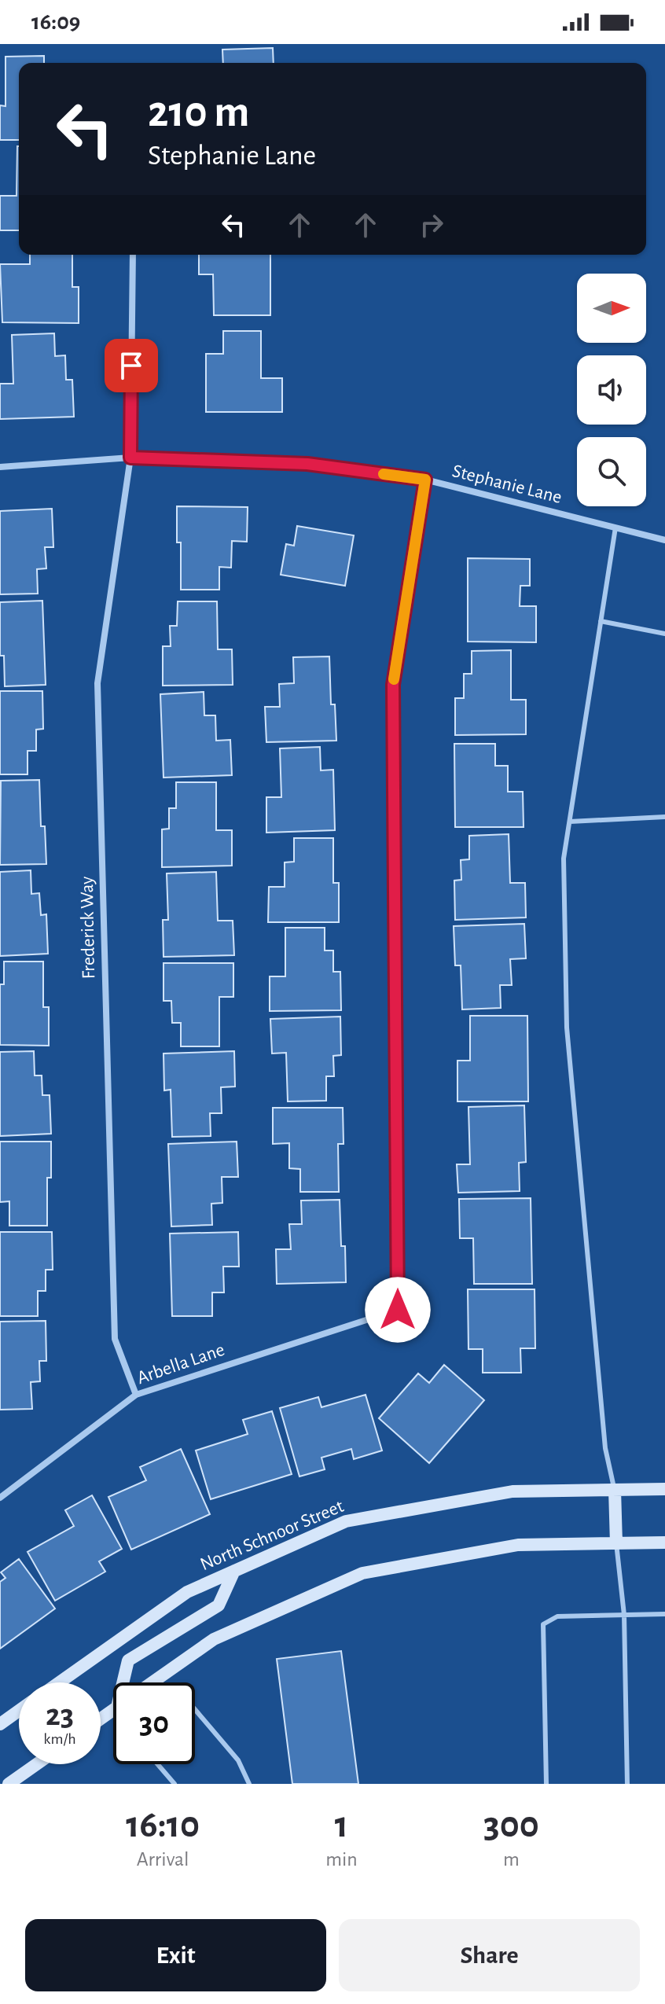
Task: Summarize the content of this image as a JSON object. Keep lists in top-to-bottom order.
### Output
{
  "streets": {
    "street": [
      "Stephanie Lane",
      "Frederick Way",
      "Arbella Lane",
      "North Schnoor Street"
    ]
  },
  "crossings": [
    ["Stephanie Lane", "Frederick Way"],
    ["Stephanie Lane", "Arbella Lane"],
    ["Frederick Way", "Arbella Lane"]
  ],
  "north": "right",
  "page": {
    "status": "16:09",
    "turn": ["210 m", "Stephanie Lane"],
    "speed": "23 km/h",
    "limit": "30",
    "eta": [
      "16:10",
      "Arrival",
      "1",
      "min",
      "300",
      "m"
    ],
    "buttons": ["Exit", "Share"]
  }
}
